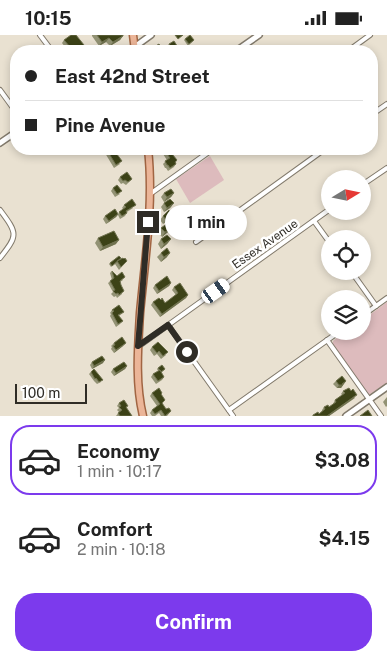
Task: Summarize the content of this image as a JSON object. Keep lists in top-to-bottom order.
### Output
{
  "streets": {
    "street": ["Essex Avenue"]
  },
  "scale_bar": "100 m",
  "north": "right",
  "page": {
    "status": "10:15",
    "banner": ["East 42nd Street", "Pine Avenue"],
    "bubble": "1 min",
    "scale": "100 m",
    "list": [
      {
        "name": "Economy",
        "note": "1 min · 10:17",
        "value": "$3.08"
      },
      {
        "name": "Comfort",
        "note": "2 min · 10:18",
        "value": "$4.15"
      }
    ],
    "buttons": "Confirm"
  }
}
